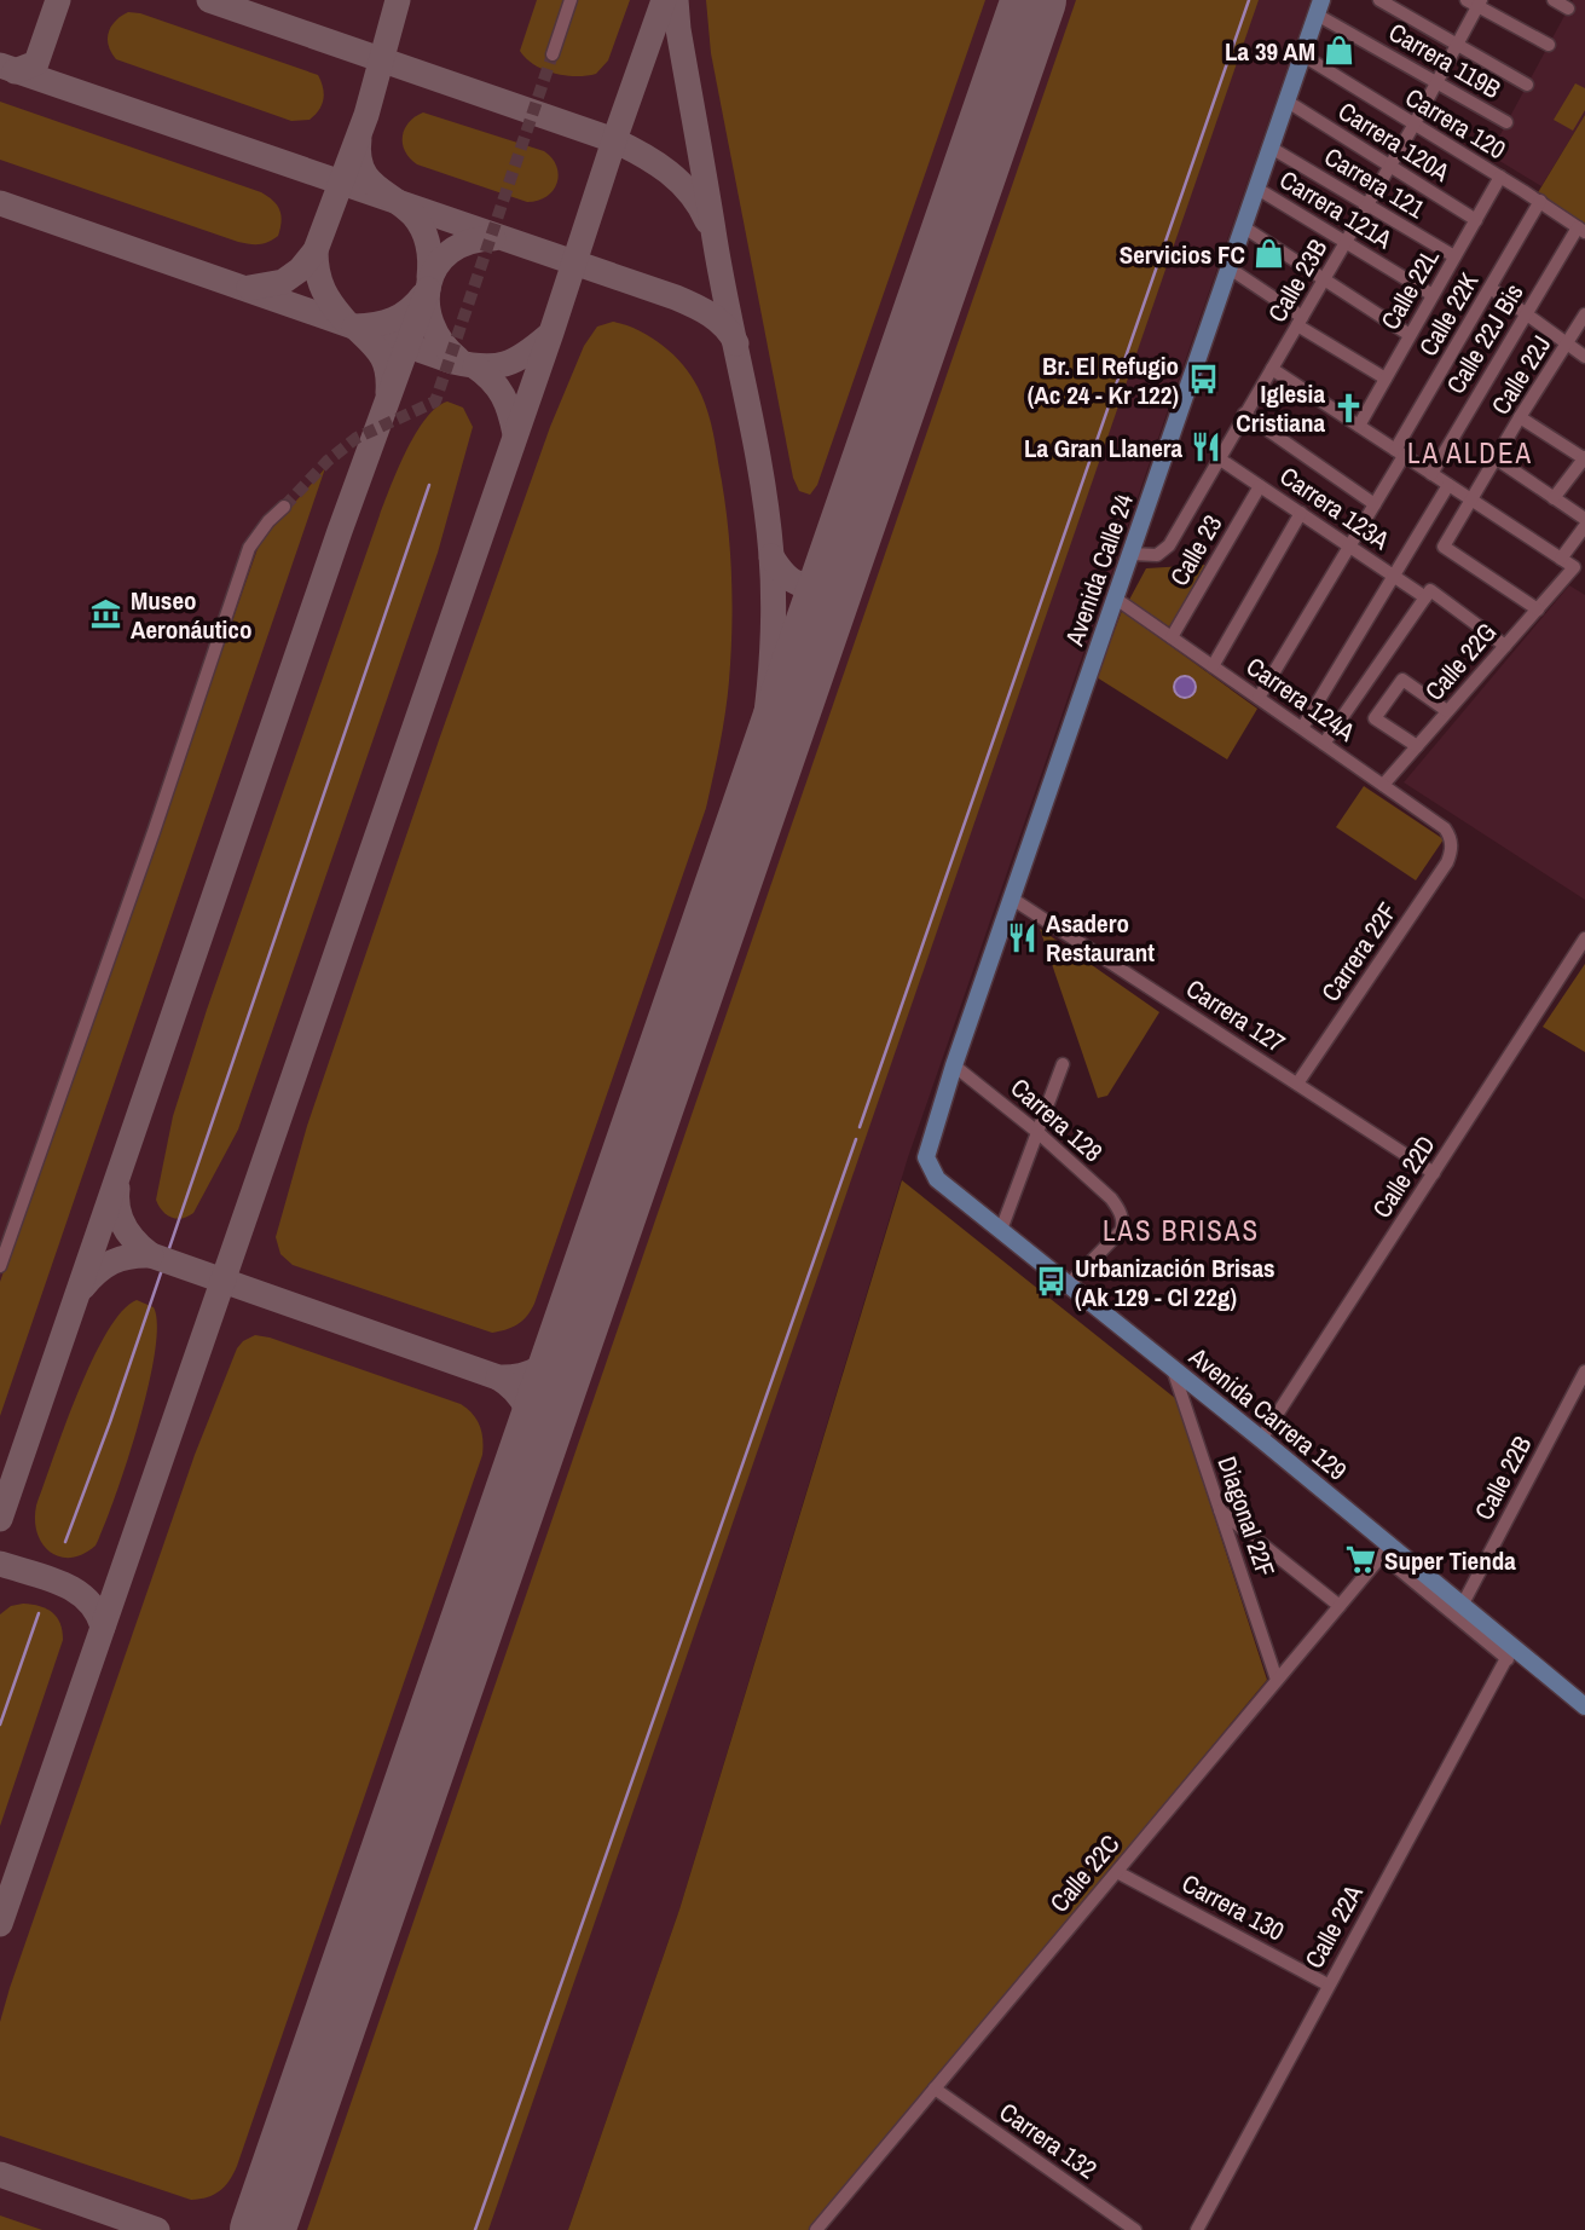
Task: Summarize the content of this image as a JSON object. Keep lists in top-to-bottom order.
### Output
{
  "streets": {
    "main road": ["Avenida Calle 24", "Avenida Carrera 129"],
    "street": [
      "Carrera 119B",
      "Carrera 120",
      "Carrera 120A",
      "Carrera 121",
      "Carrera 121A",
      "Calle 23B",
      "Calle 22L",
      "Calle 22K",
      "Calle 22J Bis",
      "Calle 22J",
      "Carrera 123A",
      "Calle 23",
      "Calle 22G",
      "Carrera 124A",
      "Carrera 22F",
      "Carrera 127",
      "Carrera 128",
      "Calle 22D",
      "Calle 22B",
      "Diagonal 22F",
      "Calle 22C",
      "Carrera 130",
      "Calle 22A",
      "Carrera 132"
    ]
  },
  "crossings": [
    ["Carrera 119B", "Calle 23B"],
    ["Carrera 119B", "Avenida Calle 24"],
    ["Carrera 120", "Calle 23B"],
    ["Carrera 120", "Calle 22L"],
    ["Carrera 120", "Calle 22K"],
    ["Carrera 120", "Calle 22J Bis"],
    ["Carrera 120", "Avenida Calle 24"],
    ["Carrera 120A", "Calle 23B"],
    ["Carrera 120A", "Calle 22L"],
    ["Carrera 120A", "Avenida Calle 24"],
    ["Carrera 121", "Calle 23B"],
    ["Carrera 121", "Calle 22L"],
    ["Carrera 121", "Avenida Calle 24"],
    ["Carrera 121A", "Calle 23B"],
    ["Carrera 121A", "Calle 22L"],
    ["Carrera 121A", "Avenida Calle 24"],
    ["Calle 23B", "Carrera 123A"],
    ["Calle 23B", "Avenida Calle 24"],
    ["Calle 22K", "Carrera 123A"],
    ["Calle 22K", "Carrera 124A"],
    ["Calle 22J", "Calle 22G"],
    ["Carrera 123A", "Calle 23"],
    ["Carrera 123A", "Calle 22G"],
    ["Calle 23", "Carrera 124A"],
    ["Avenida Calle 24", "Carrera 124A"],
    ["Avenida Calle 24", "Carrera 127"],
    ["Avenida Calle 24", "Carrera 128"],
    ["Avenida Calle 24", "Avenida Carrera 129"],
    ["Calle 22G", "Carrera 124A"],
    ["Carrera 124A", "Carrera 22F"],
    ["Carrera 22F", "Carrera 127"],
    ["Carrera 127", "Calle 22D"],
    ["Carrera 128", "Avenida Carrera 129"],
    ["Calle 22D", "Avenida Carrera 129"],
    ["Avenida Carrera 129", "Calle 22B"],
    ["Avenida Carrera 129", "Diagonal 22F"],
    ["Avenida Carrera 129", "Calle 22C"],
    ["Avenida Carrera 129", "Calle 22A"],
    ["Diagonal 22F", "Calle 22C"],
    ["Calle 22C", "Carrera 130"],
    ["Calle 22C", "Carrera 132"],
    ["Carrera 130", "Calle 22A"]
  ],
  "districts": ["LA ALDEA", "LAS BRISAS"],
  "places": {
    "shop": ["La 39 AM", "Servicios FC"],
    "bus stop": ["Br. El Refugio (Ac 24 - Kr 122)", "Urbanización Brisas (Ak 129 - Cl 22g)"],
    "church": ["Iglesia Cristiana"],
    "restaurant": ["La Gran Llanera", "Asadero Restaurant"],
    "museum": ["Museo Aeronáutico"],
    "supermarket": ["Super Tienda"]
  }
}
